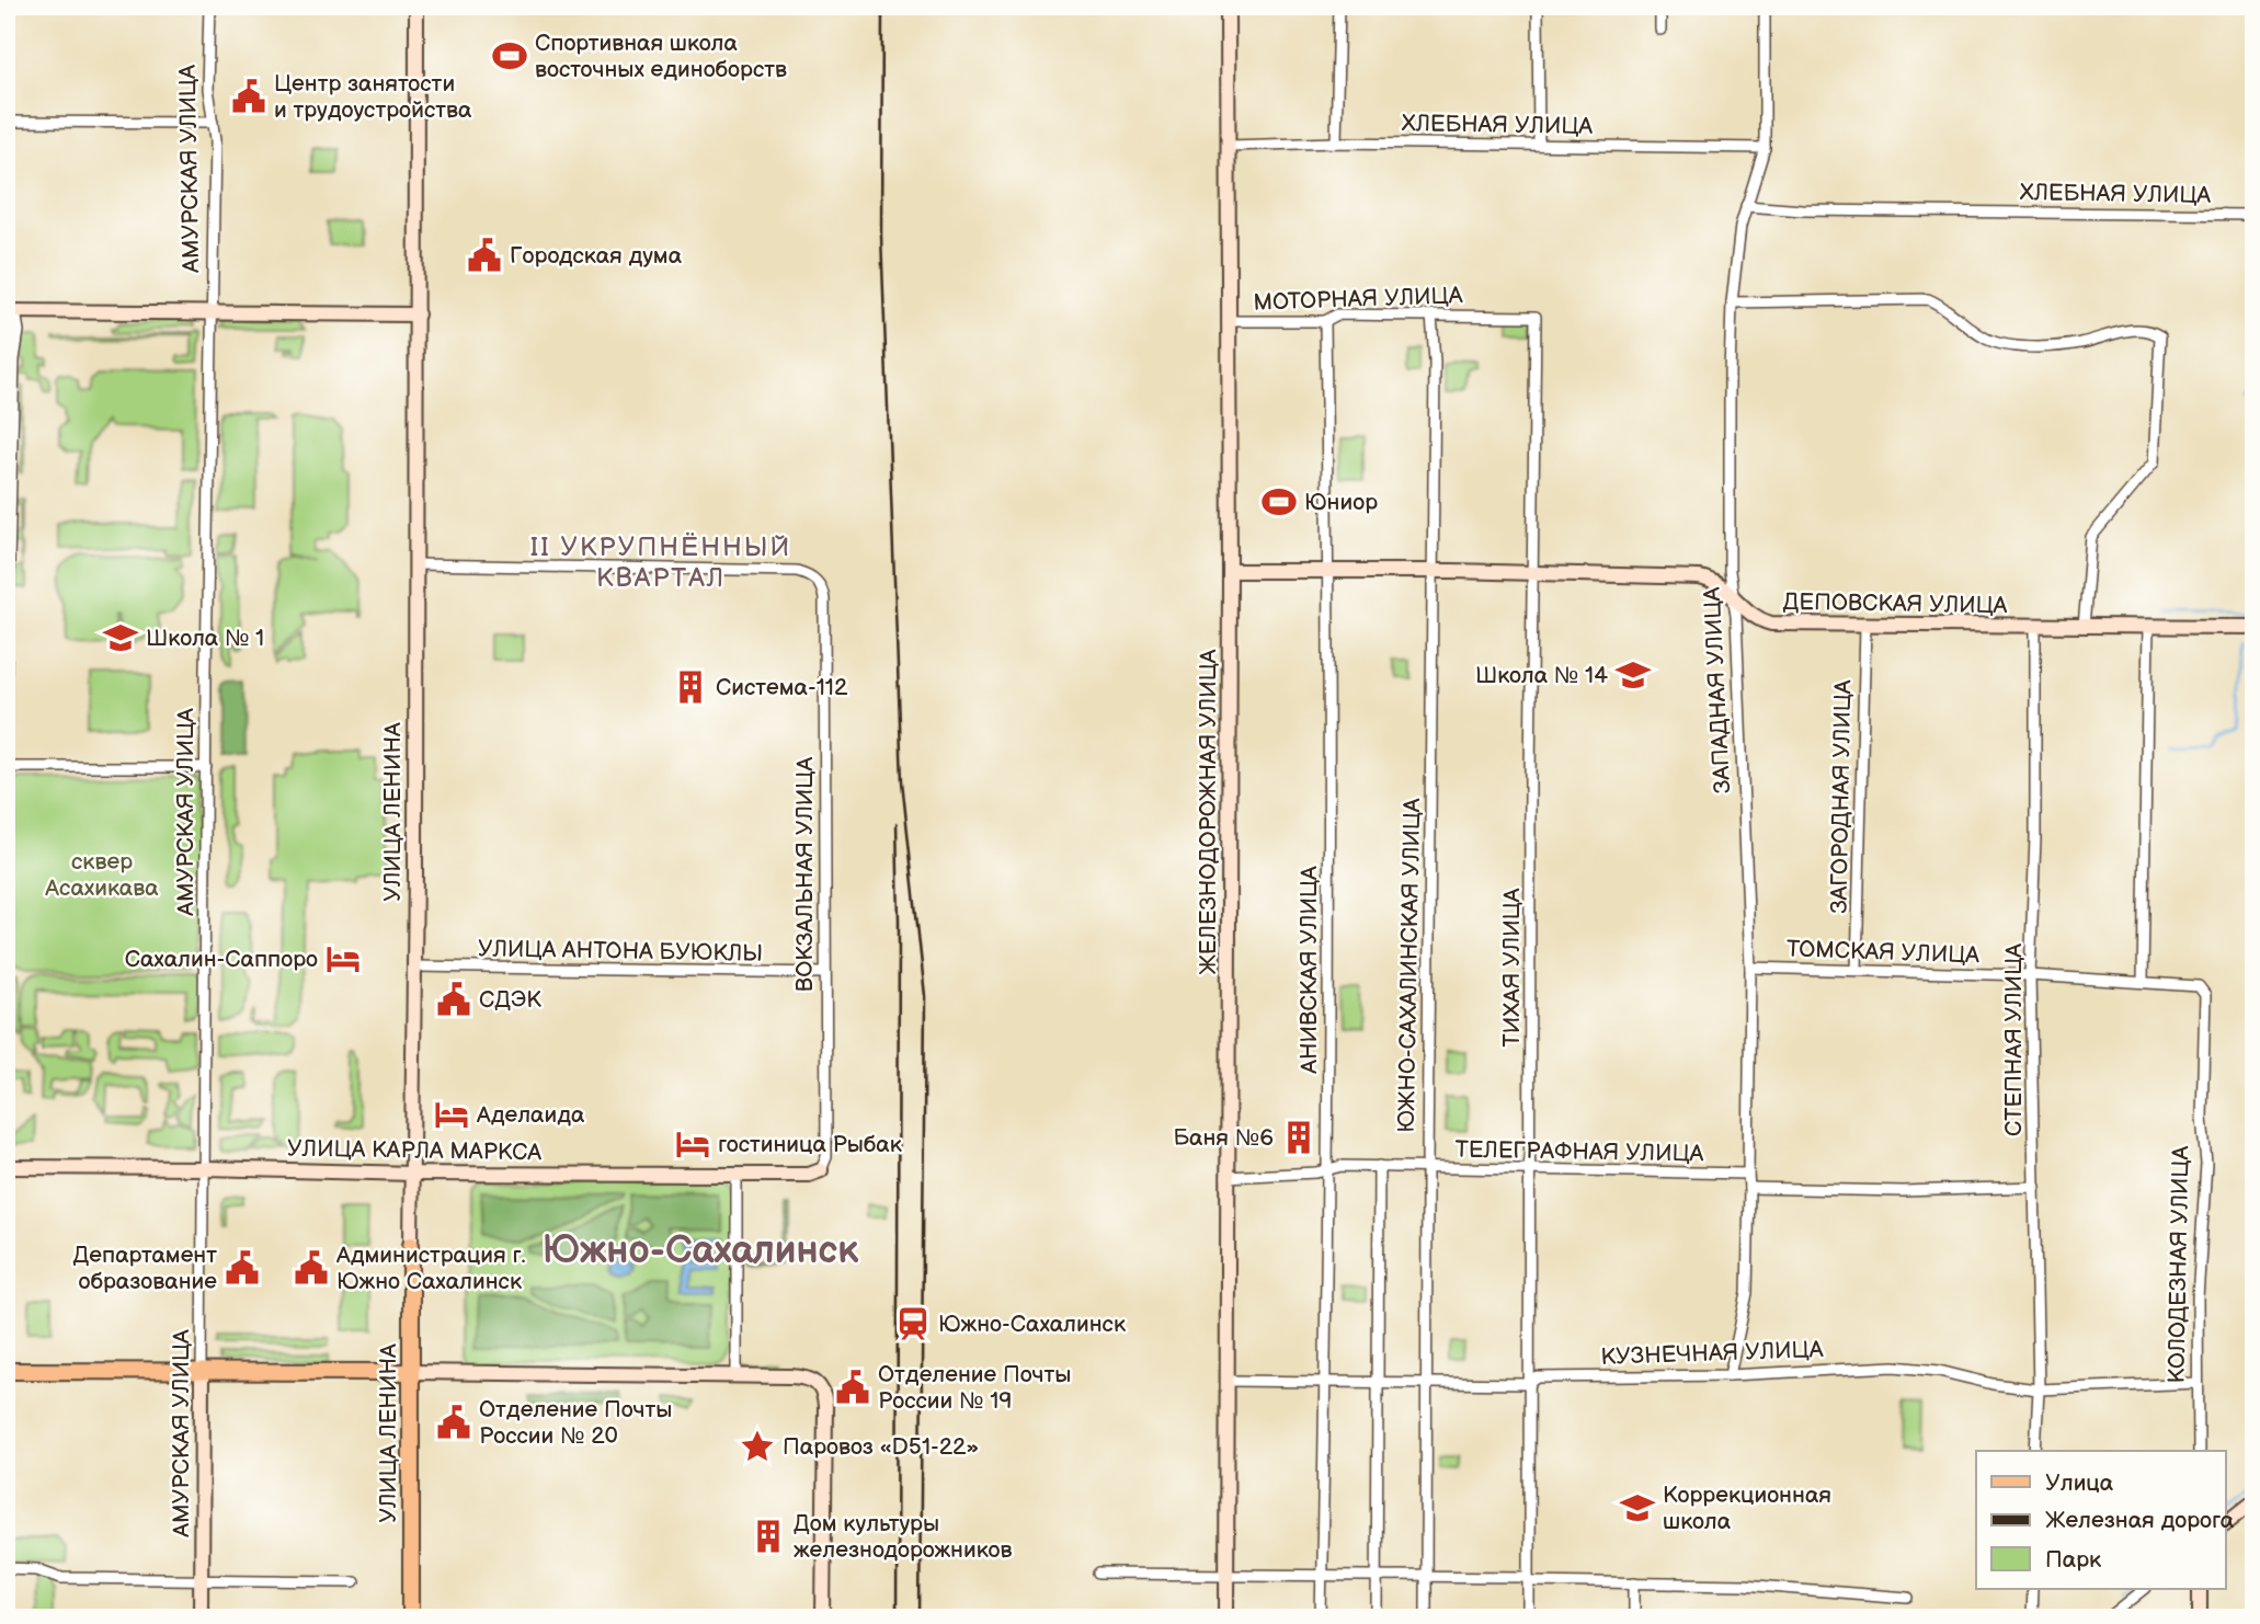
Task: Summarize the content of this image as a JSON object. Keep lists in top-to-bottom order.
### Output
{
  "streets": {
    "main road": ["УЛИЦА ЛЕНИНА"],
    "street": [
      "ХЛЕБНАЯ УЛИЦА",
      "АМУРСКАЯ УЛИЦА",
      "МОТОРНАЯ УЛИЦА",
      "ДЕПОВСКАЯ УЛИЦА",
      "ЗАПАДНАЯ УЛИЦА",
      "ЗАГОРОДНАЯ УЛИЦА",
      "ЖЕЛЕЗНОДОРОЖНАЯ УЛИЦА",
      "ВОКЗАЛЬНАЯ УЛИЦА",
      "УЛИЦА АНТОНА БУЮКЛЫ",
      "ТОМСКАЯ УЛИЦА",
      "ЮЖНО-САХАЛИНСКАЯ УЛИЦА",
      "ТИХАЯ УЛИЦА",
      "АНИВСКАЯ УЛИЦА",
      "СТЕПНАЯ УЛИЦА",
      "УЛИЦА КАРЛА МАРКСА",
      "ТЕЛЕГРАФНАЯ УЛИЦА",
      "КОЛОДЕЗНАЯ УЛИЦА",
      "КУЗНЕЧНАЯ УЛИЦА"
    ]
  },
  "crossings": [
    ["ХЛЕБНАЯ УЛИЦА", "ЗАПАДНАЯ УЛИЦА"],
    ["ХЛЕБНАЯ УЛИЦА", "ЖЕЛЕЗНОДОРОЖНАЯ УЛИЦА"],
    ["АМУРСКАЯ УЛИЦА", "УЛИЦА КАРЛА МАРКСА"],
    ["МОТОРНАЯ УЛИЦА", "ЖЕЛЕЗНОДОРОЖНАЯ УЛИЦА"],
    ["МОТОРНАЯ УЛИЦА", "ЮЖНО-САХАЛИНСКАЯ УЛИЦА"],
    ["МОТОРНАЯ УЛИЦА", "ТИХАЯ УЛИЦА"],
    ["МОТОРНАЯ УЛИЦА", "АНИВСКАЯ УЛИЦА"],
    ["ДЕПОВСКАЯ УЛИЦА", "ЗАПАДНАЯ УЛИЦА"],
    ["ДЕПОВСКАЯ УЛИЦА", "ЗАГОРОДНАЯ УЛИЦА"],
    ["ДЕПОВСКАЯ УЛИЦА", "ЖЕЛЕЗНОДОРОЖНАЯ УЛИЦА"],
    ["ДЕПОВСКАЯ УЛИЦА", "ЮЖНО-САХАЛИНСКАЯ УЛИЦА"],
    ["ДЕПОВСКАЯ УЛИЦА", "ТИХАЯ УЛИЦА"],
    ["ДЕПОВСКАЯ УЛИЦА", "АНИВСКАЯ УЛИЦА"],
    ["ДЕПОВСКАЯ УЛИЦА", "СТЕПНАЯ УЛИЦА"],
    ["ЗАПАДНАЯ УЛИЦА", "ТОМСКАЯ УЛИЦА"],
    ["ЗАПАДНАЯ УЛИЦА", "ТЕЛЕГРАФНАЯ УЛИЦА"],
    ["ЗАПАДНАЯ УЛИЦА", "КУЗНЕЧНАЯ УЛИЦА"],
    ["ЗАГОРОДНАЯ УЛИЦА", "ТОМСКАЯ УЛИЦА"],
    ["УЛИЦА ЛЕНИНА", "ВОКЗАЛЬНАЯ УЛИЦА"],
    ["УЛИЦА ЛЕНИНА", "УЛИЦА АНТОНА БУЮКЛЫ"],
    ["УЛИЦА ЛЕНИНА", "УЛИЦА КАРЛА МАРКСА"],
    ["ЖЕЛЕЗНОДОРОЖНАЯ УЛИЦА", "ТЕЛЕГРАФНАЯ УЛИЦА"],
    ["ЖЕЛЕЗНОДОРОЖНАЯ УЛИЦА", "КУЗНЕЧНАЯ УЛИЦА"],
    ["ВОКЗАЛЬНАЯ УЛИЦА", "УЛИЦА АНТОНА БУЮКЛЫ"],
    ["ВОКЗАЛЬНАЯ УЛИЦА", "УЛИЦА КАРЛА МАРКСА"],
    ["ТОМСКАЯ УЛИЦА", "СТЕПНАЯ УЛИЦА"],
    ["ТОМСКАЯ УЛИЦА", "КОЛОДЕЗНАЯ УЛИЦА"],
    ["ЮЖНО-САХАЛИНСКАЯ УЛИЦА", "ТЕЛЕГРАФНАЯ УЛИЦА"],
    ["ЮЖНО-САХАЛИНСКАЯ УЛИЦА", "КУЗНЕЧНАЯ УЛИЦА"],
    ["ТИХАЯ УЛИЦА", "ТЕЛЕГРАФНАЯ УЛИЦА"],
    ["ТИХАЯ УЛИЦА", "КУЗНЕЧНАЯ УЛИЦА"],
    ["АНИВСКАЯ УЛИЦА", "ТЕЛЕГРАФНАЯ УЛИЦА"],
    ["АНИВСКАЯ УЛИЦА", "КУЗНЕЧНАЯ УЛИЦА"],
    ["СТЕПНАЯ УЛИЦА", "КУЗНЕЧНАЯ УЛИЦА"],
    ["КОЛОДЕЗНАЯ УЛИЦА", "КУЗНЕЧНАЯ УЛИЦА"]
  ],
  "districts": ["II УКРУПНЁННЫЙ КВАРТАЛ", "Южно-Сахалинск"],
  "parks": ["сквер Асахикава"],
  "places": {
    "sports": ["Спортивная школа восточных единоборств", "Юниор"],
    "public building": [
      "Центр занятости и трудоустройства",
      "Городская дума",
      "СДЭК",
      "Департамент образование",
      "Администрация г. Южно Сахалинск",
      "Отделение Почты России № 19",
      "Отделение Почты России № 20"
    ],
    "school or university": ["Школа № 1", "Школа № 14", "Коррекционная школа"],
    "building": ["Система-112", "Баня №6", "Дом культуры железнодорожников"],
    "hotel": ["Сахалин-Саппоро", "Аделаида", "гостиница Рыбак"],
    "station": ["Южно-Сахалинск"],
    "place": ["Паровоз «D51-22»"]
  },
  "legend": ["Улица", "Железная дорога", "Парк"]
}
